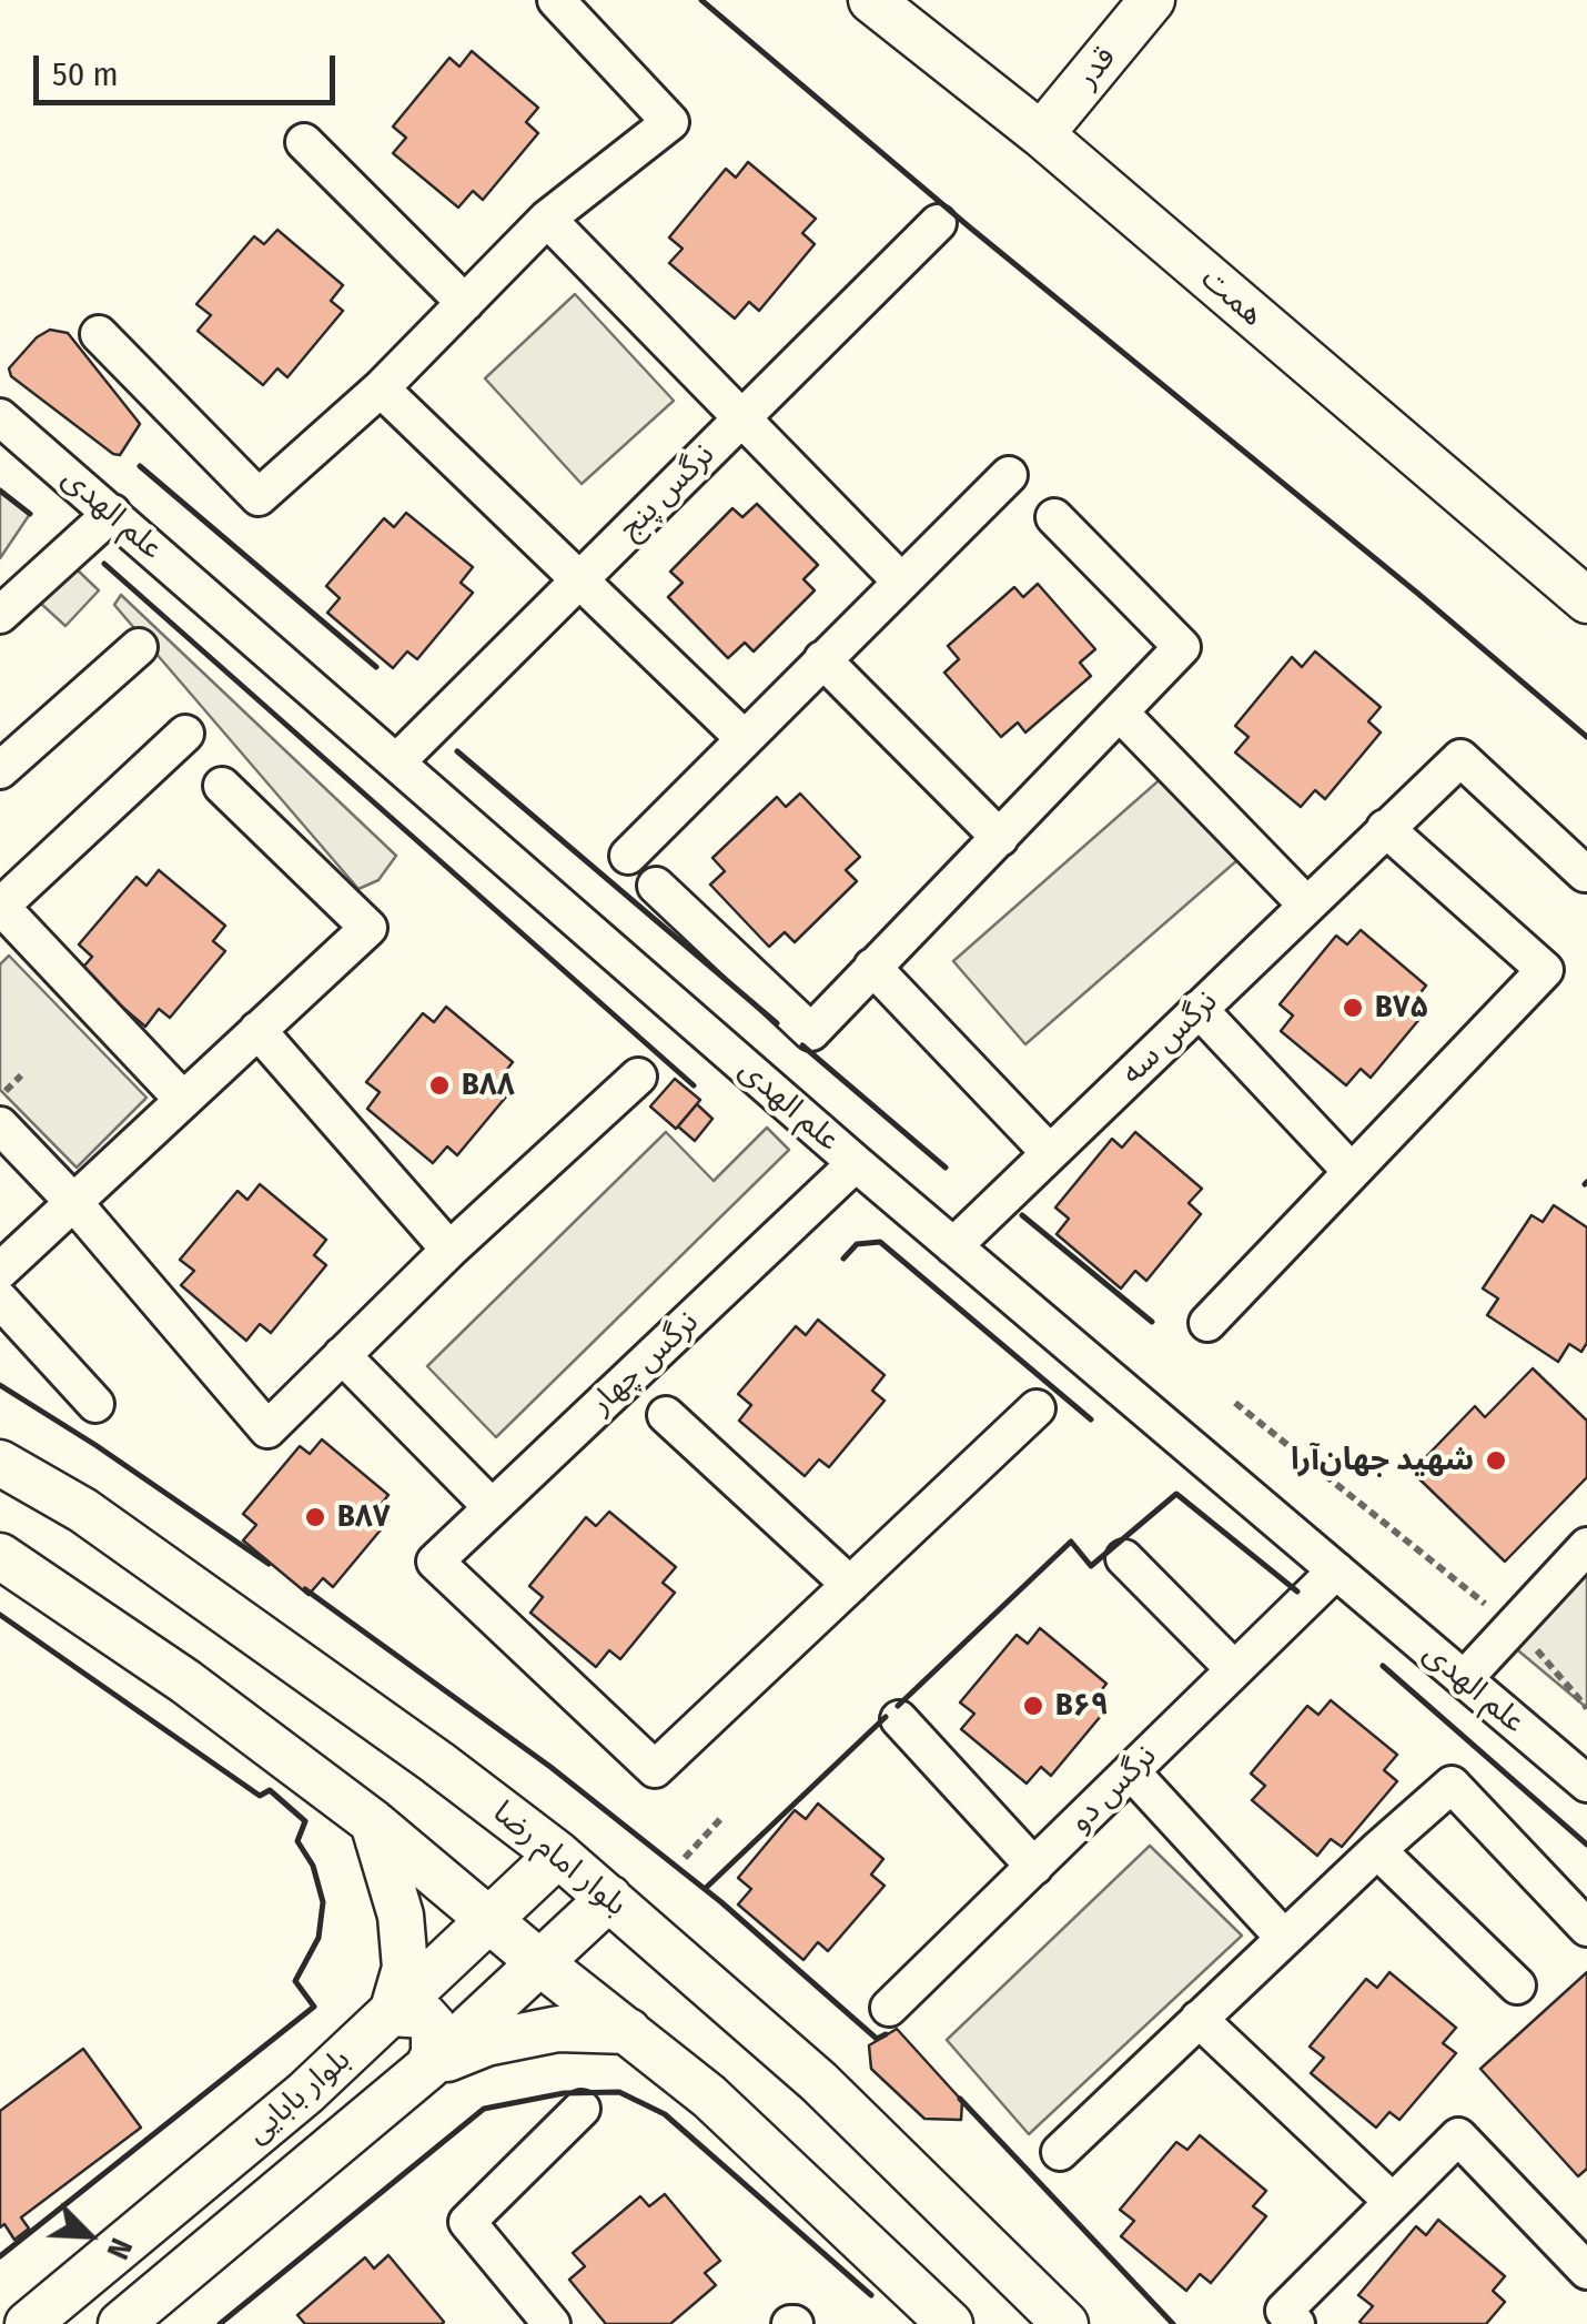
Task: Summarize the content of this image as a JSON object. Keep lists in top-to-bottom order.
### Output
{
  "streets": {
    "street": [
      "قدر",
      "همت",
      "نرگس پنج",
      "علم الهدی",
      "نرگس سه",
      "نرگس چهار",
      "نرگس دو",
      "بلوار امام رضا",
      "بلوار بابایی"
    ]
  },
  "crossings": [
    ["قدر", "همت"],
    ["نرگس پنج", "علم الهدی"],
    ["علم الهدی", "نرگس سه"],
    ["علم الهدی", "نرگس چهار"],
    ["علم الهدی", "نرگس دو"],
    ["بلوار امام رضا", "بلوار بابایی"]
  ],
  "places": [
    "B۷۵",
    "B۸۸",
    "شهید جهان‌آرا",
    "B۸۷",
    "B۶۹"
  ],
  "scale_bar": "50 m",
  "north": "bottom right"
}
